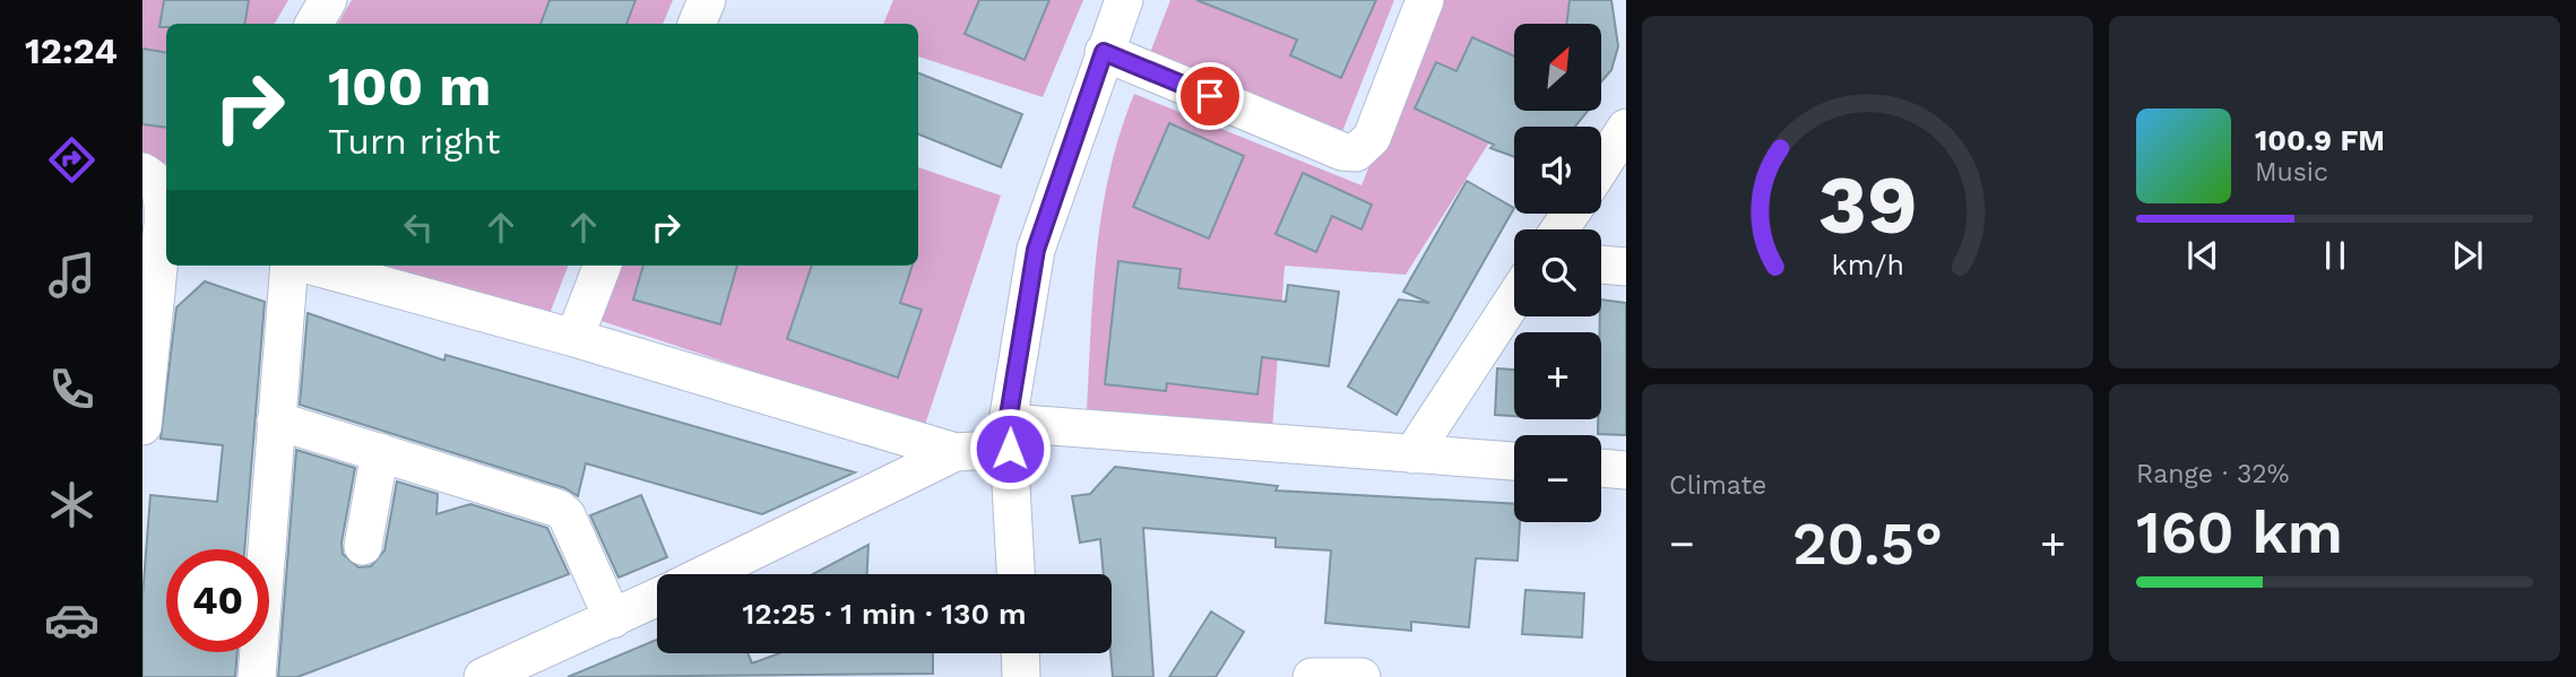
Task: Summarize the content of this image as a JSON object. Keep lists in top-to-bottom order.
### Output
{
  "north": "top right",
  "page": {
    "tabs": "12:24",
    "map_buttons": ["+", "−"],
    "turn": ["100 m", "Turn right"],
    "song": ["100.9 FM", "Music"],
    "tile": [
      "Climate",
      ["Range · 32%", "160 km"]
    ],
    "heat": ["−", "20.5°", "+"],
    "limit": "40",
    "trip": "12:25 · 1 min · 130 m",
    "gauge": ["39", "km/h"]
  }
}
